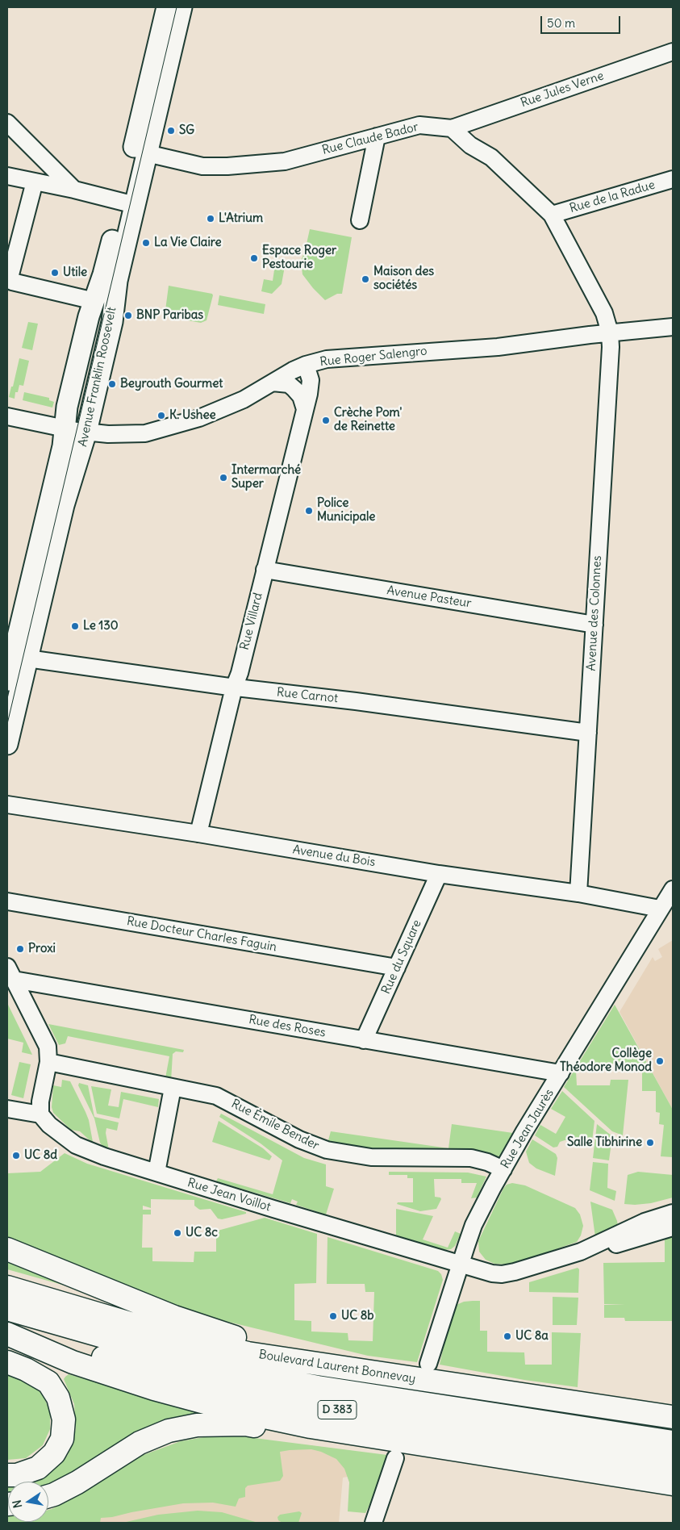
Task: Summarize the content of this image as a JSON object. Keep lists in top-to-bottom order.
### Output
{
  "streets": {
    "highway": ["Boulevard Laurent Bonnevay", "D 383"],
    "main road": ["Avenue Franklin Roosevelt"],
    "street": [
      "Rue Jules Verne",
      "Rue Claude Bador",
      "Rue de la Radue",
      "Rue Roger Salengro",
      "Avenue Pasteur",
      "Avenue des Colonnes",
      "Rue Villard",
      "Rue Carnot",
      "Avenue du Bois",
      "Rue Docteur Charles Faguin",
      "Rue du Square",
      "Rue des Roses",
      "Rue Émile Bender",
      "Rue Jean Jaurès",
      "Rue Jean Voillot"
    ]
  },
  "crossings": [
    ["Rue Jules Verne", "Rue Claude Bador"],
    ["Rue Claude Bador", "Avenue Franklin Roosevelt"],
    ["Rue Roger Salengro", "Avenue Franklin Roosevelt"],
    ["Rue Roger Salengro", "Avenue des Colonnes"],
    ["Rue Roger Salengro", "Rue Villard"],
    ["Avenue Franklin Roosevelt", "Rue Carnot"],
    ["Avenue Pasteur", "Avenue des Colonnes"],
    ["Avenue Pasteur", "Rue Villard"],
    ["Avenue des Colonnes", "Rue Carnot"],
    ["Avenue des Colonnes", "Avenue du Bois"],
    ["Rue Villard", "Rue Carnot"],
    ["Rue Villard", "Avenue du Bois"],
    ["Avenue du Bois", "Rue du Square"],
    ["Avenue du Bois", "Rue Jean Jaurès"],
    ["Rue Docteur Charles Faguin", "Rue du Square"],
    ["Rue du Square", "Rue des Roses"],
    ["Rue des Roses", "Rue Jean Jaurès"],
    ["Rue Émile Bender", "Rue Jean Jaurès"],
    ["Rue Jean Jaurès", "Rue Jean Voillot"]
  ],
  "places": [
    "SG",
    "L'Atrium",
    "La Vie Claire",
    "Espace Roger Pestourie",
    "Utile",
    "Maison des sociétés",
    "BNP Paribas",
    "Beyrouth Gourmet",
    "K. Ushee",
    "Crèche Pom' de Reinette",
    "Intermarché Super",
    "Police Municipale",
    "Le 130",
    "Proxi",
    "Collège Théodore Monod",
    "Salle Tibhirine",
    "UC 8d",
    "UC 8c",
    "UC 8b",
    "UC 8a"
  ],
  "scale_bar": "50 m",
  "north": "left"
}
